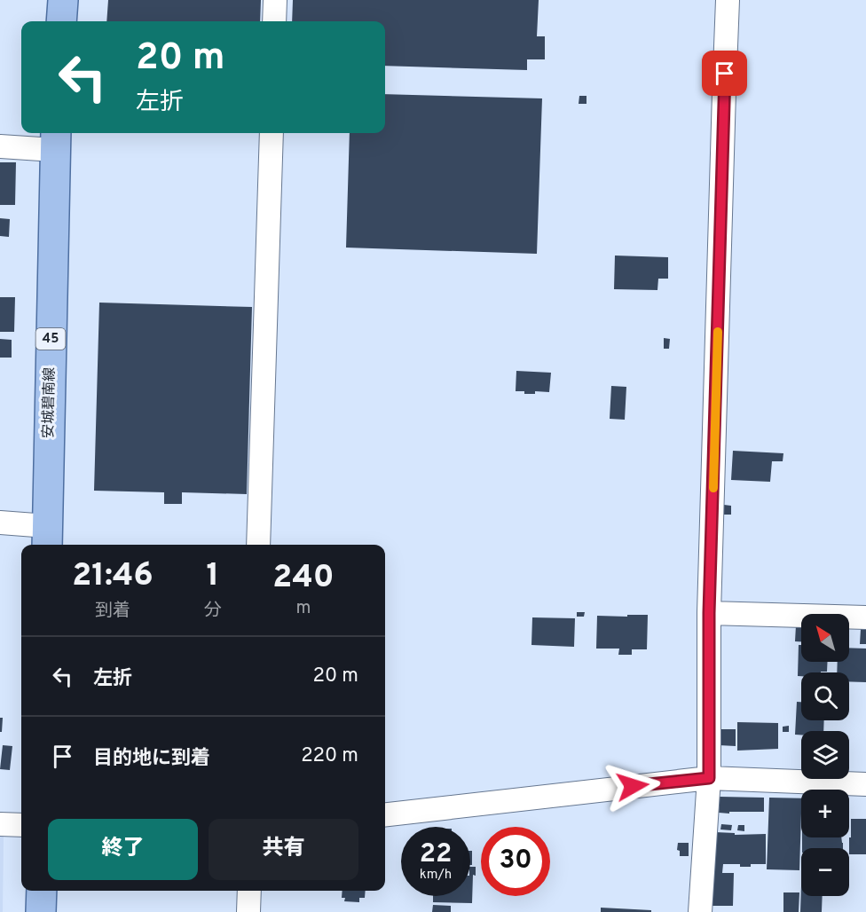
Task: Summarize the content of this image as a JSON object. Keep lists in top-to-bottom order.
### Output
{
  "streets": {
    "main road": ["45", "安城碧南線"]
  },
  "north": "top left",
  "page": {
    "turn": ["20 m", "左折"],
    "eta": [
      "21:46",
      "到着",
      "1",
      "分",
      "240",
      "m"
    ],
    "map_buttons": ["+", "−"],
    "list": [
      {
        "name": "左折",
        "value": "20 m"
      },
      {
        "name": "目的地に到着",
        "value": "220 m"
      }
    ],
    "buttons": ["終了", "共有"],
    "speed": "22 km/h",
    "limit": "30"
  }
}
